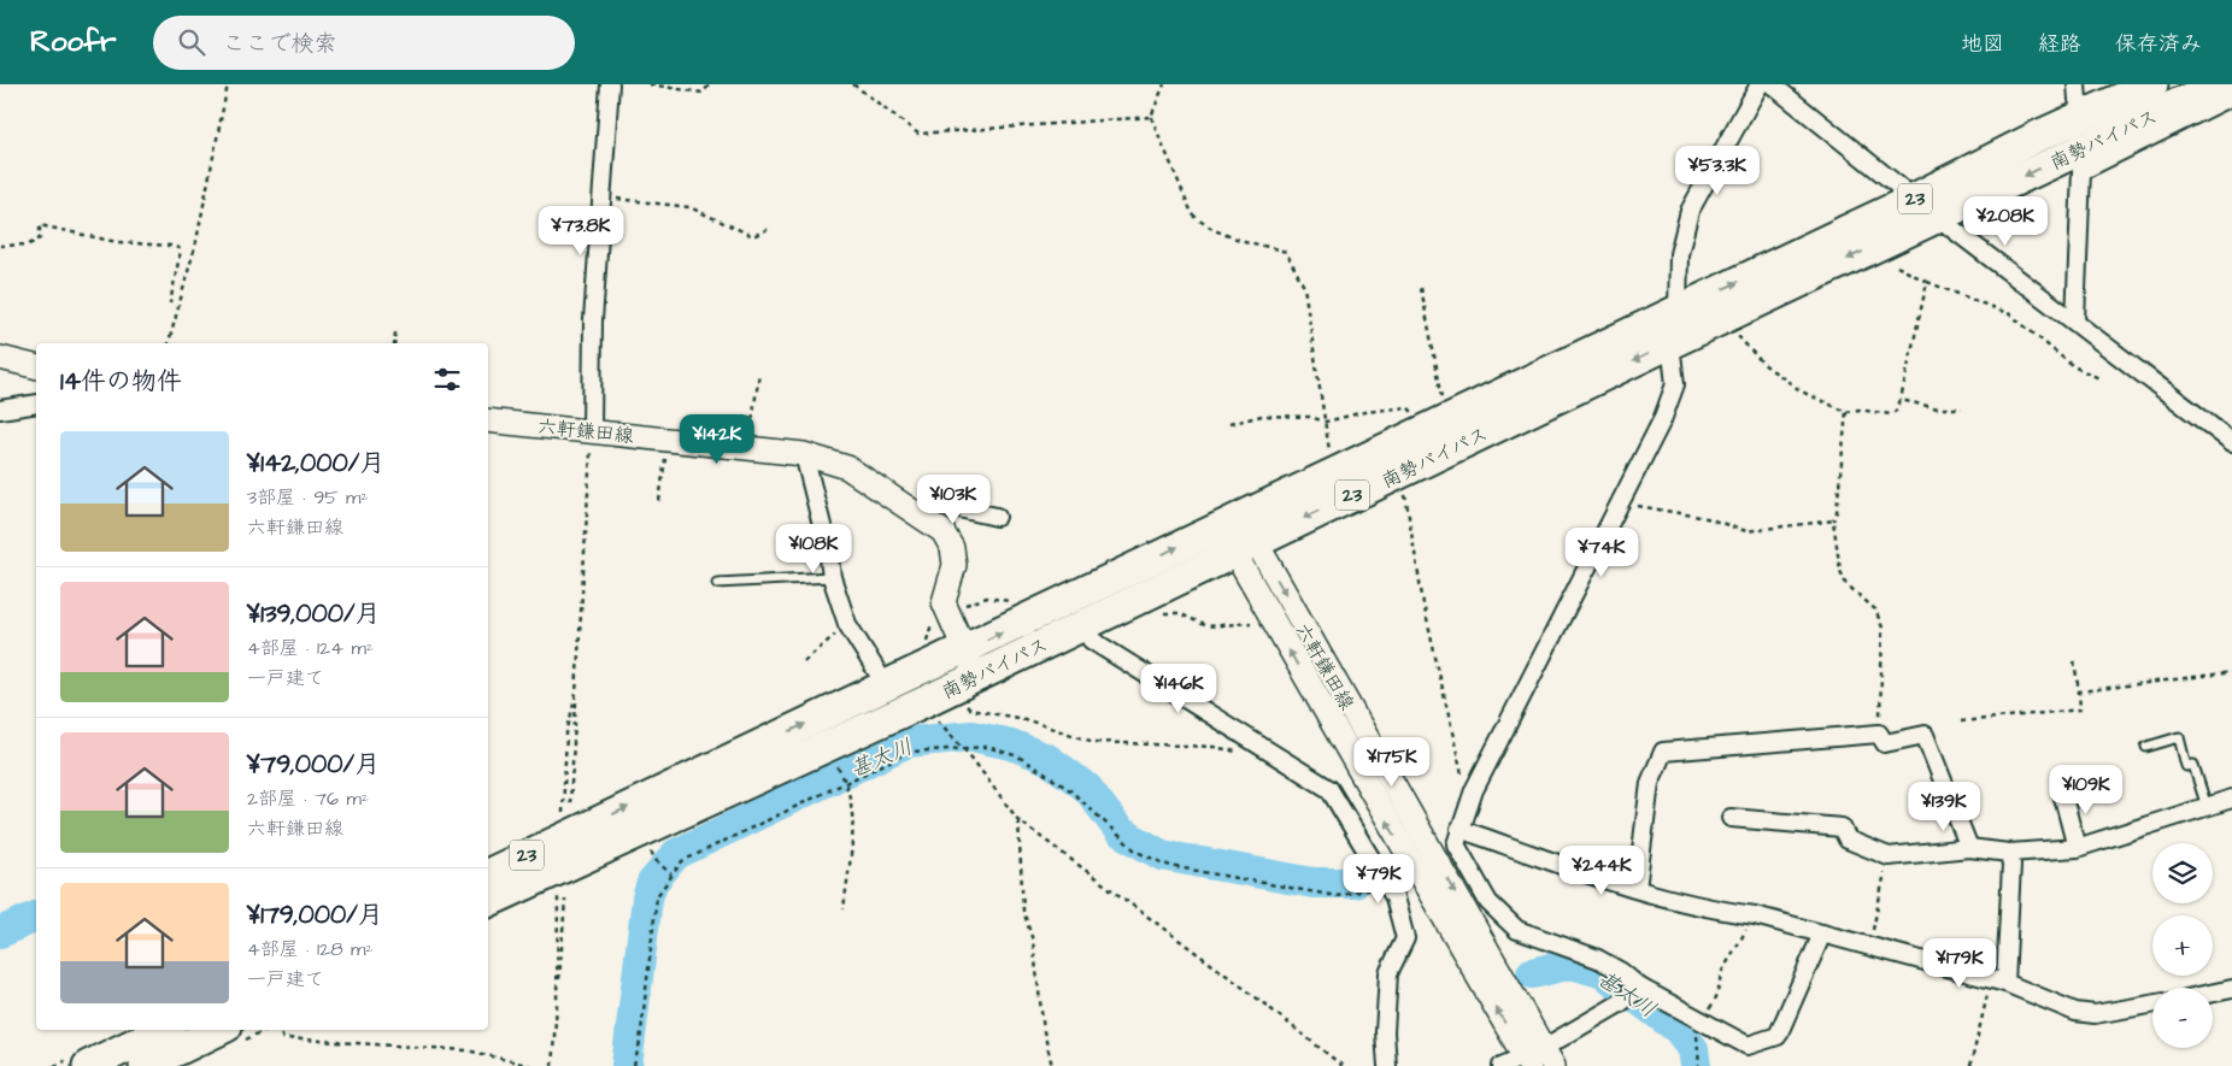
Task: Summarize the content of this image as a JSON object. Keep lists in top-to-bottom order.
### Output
{
  "streets": {
    "highway": ["南勢バイパス", "23"],
    "main road": ["六軒鎌田線"]
  },
  "crossings": [
    ["南勢バイパス", "六軒鎌田線"]
  ],
  "water": ["甚太川"],
  "page": {
    "header": "Roofr",
    "search": "ここで検索",
    "nav": ["地図", "経路", "保存済み"],
    "price": [
      "¥53.3K",
      "¥208K",
      "¥73.8K",
      "¥142K",
      "¥103K",
      "¥108K",
      "¥74K",
      "¥146K",
      "¥175K",
      "¥109K",
      "¥139K",
      "¥244K",
      "¥79K",
      "¥179K"
    ],
    "heading": "14件の物件",
    "list": [
      {
        "name": "¥142,000/月",
        "note": "3部屋 · 95 m² · 六軒鎌田線"
      },
      {
        "name": "¥139,000/月",
        "note": "4部屋 · 124 m² · 一戸建て"
      },
      {
        "name": "¥79,000/月",
        "note": "2部屋 · 76 m² · 六軒鎌田線"
      },
      {
        "name": "¥179,000/月",
        "note": "4部屋 · 128 m² · 一戸建て"
      }
    ],
    "map_buttons": ["+", "−"]
  }
}
